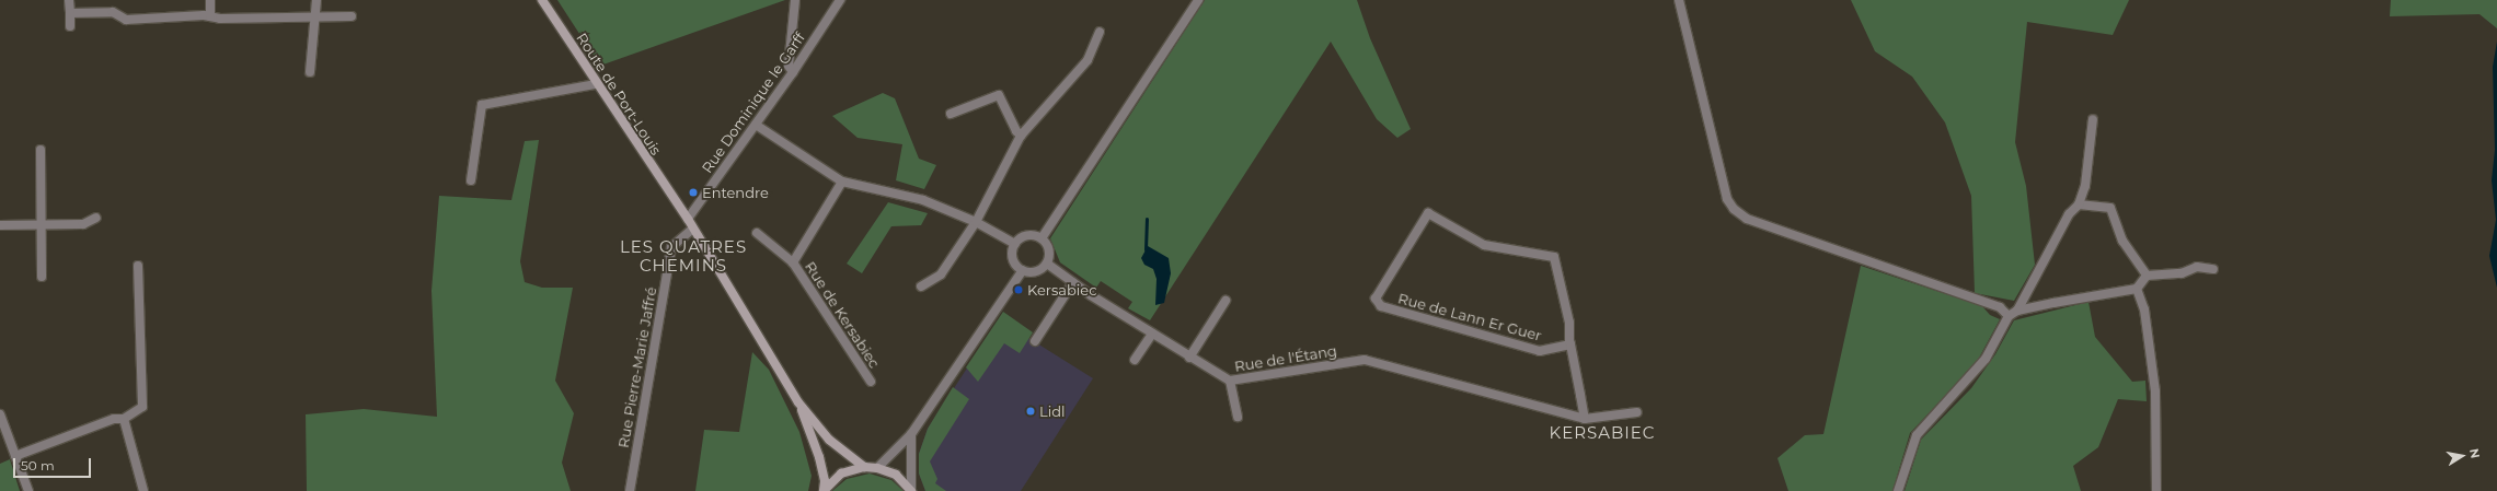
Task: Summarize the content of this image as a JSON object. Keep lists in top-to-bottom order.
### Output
{
  "streets": {
    "main road": ["Route de Port-Louis"],
    "street": [
      "Rue Dominique le Garff",
      "Rue de Kersabiec",
      "Rue de Lann Er Guer",
      "Rue de l'Étang",
      "Rue Pierre-Marie Jaffré"
    ]
  },
  "crossings": [
    ["Route de Port-Louis", "Rue Dominique le Garff"],
    ["Route de Port-Louis", "Rue Pierre-Marie Jaffré"],
    ["Rue de Lann Er Guer", "Rue de l'Étang"]
  ],
  "districts": ["LES QUATRES CHEMINS", "KERSABIEC"],
  "places": ["Entendre", "Kersabiec", "Lidl"],
  "scale_bar": "50 m",
  "north": "right"
}
